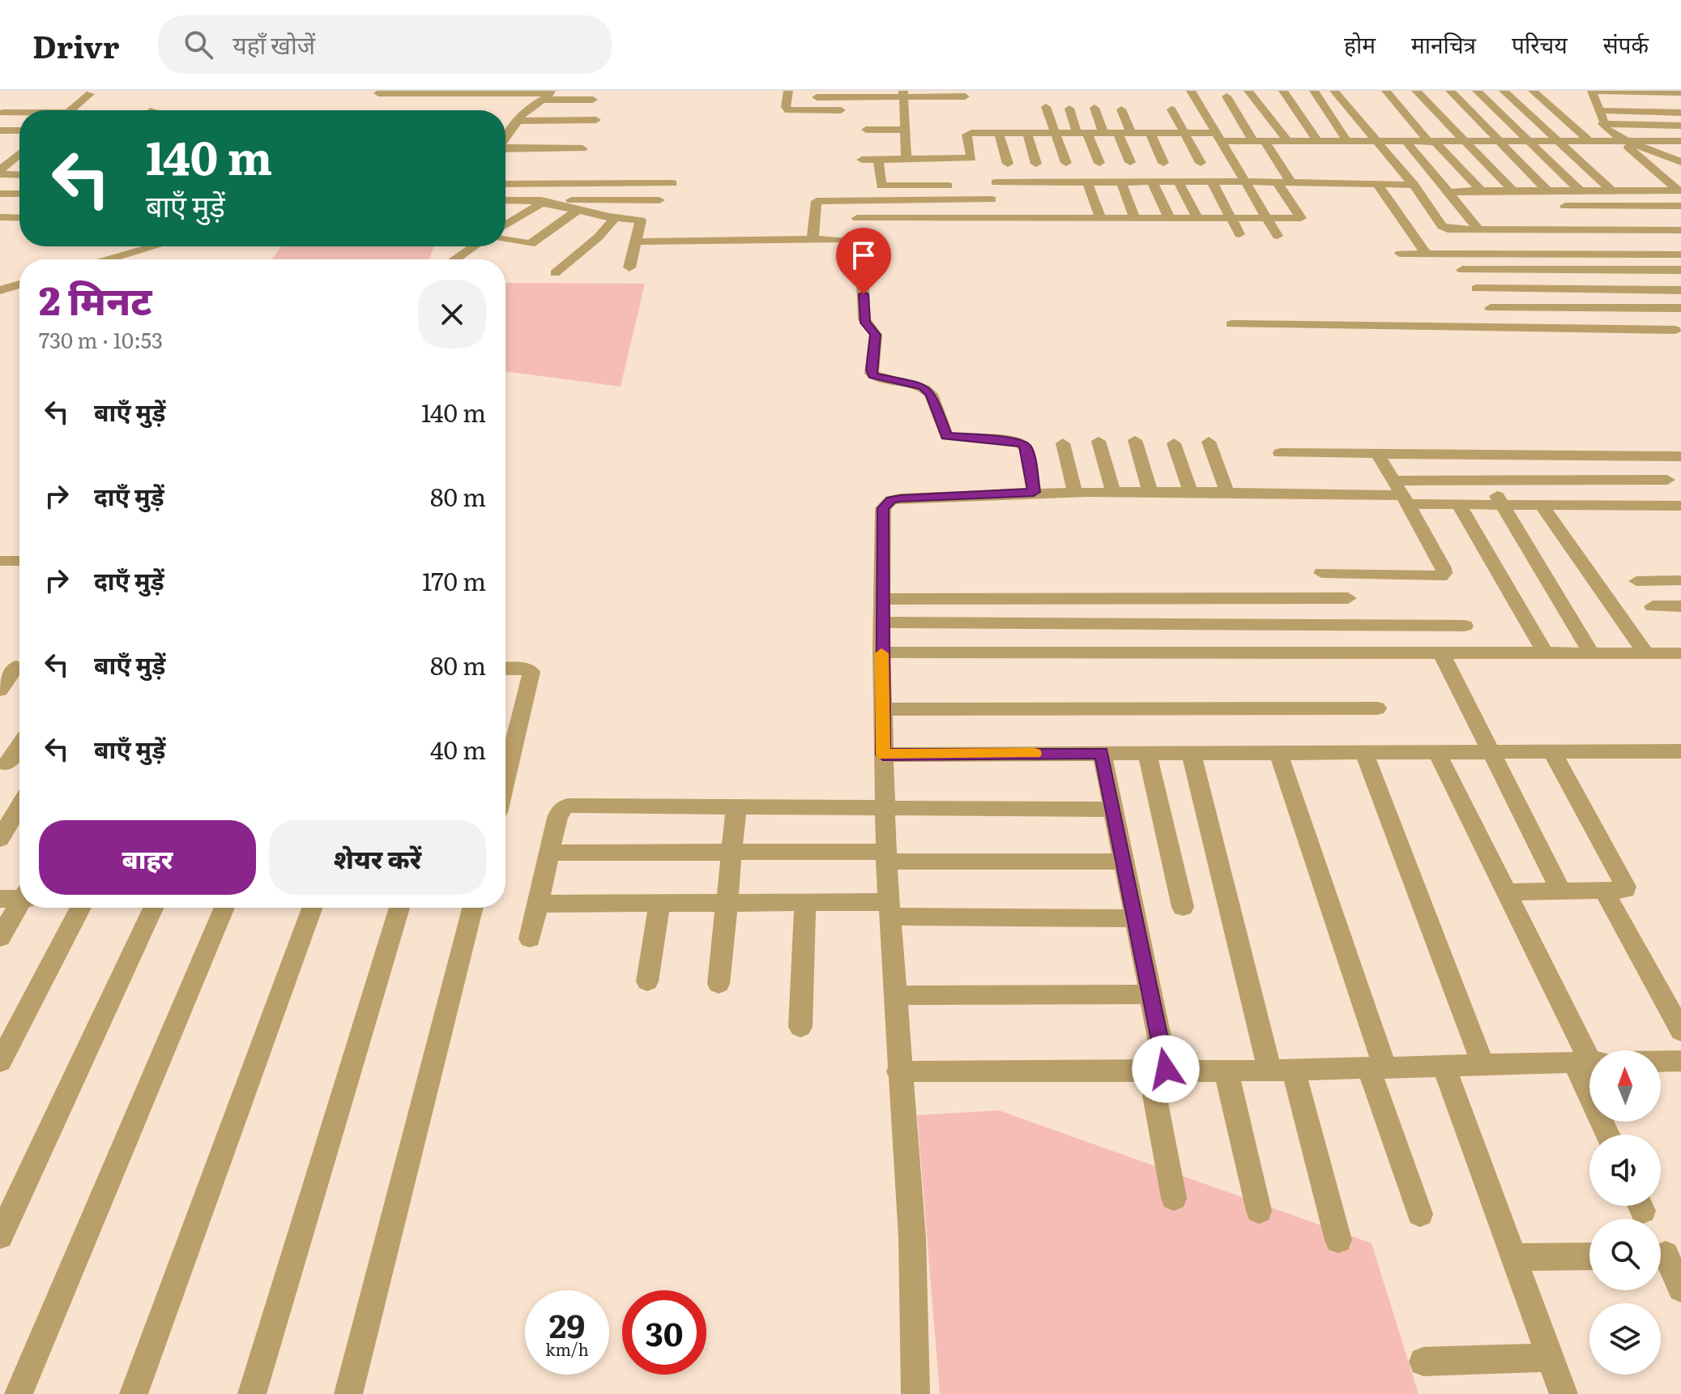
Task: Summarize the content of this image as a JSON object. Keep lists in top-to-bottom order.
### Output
{
  "north": "top",
  "page": {
    "header": "Drivr",
    "search": "यहाँ खोजें",
    "nav": [
      "होम",
      "मानचित्र",
      "परिचय",
      "संपर्क"
    ],
    "turn": ["140 m", "बाएँ मुड़ें"],
    "heading": ["2 मिनट", "730 m · 10:53"],
    "list": [
      {
        "name": "बाएँ मुड़ें",
        "value": "140 m"
      },
      {
        "name": "दाएँ मुड़ें",
        "value": "80 m"
      },
      {
        "name": "दाएँ मुड़ें",
        "value": "170 m"
      },
      {
        "name": "बाएँ मुड़ें",
        "value": "80 m"
      },
      {
        "name": "बाएँ मुड़ें",
        "value": "40 m"
      }
    ],
    "buttons": ["बाहर", "शेयर करें"],
    "speed": "29 km/h",
    "limit": "30"
  }
}
